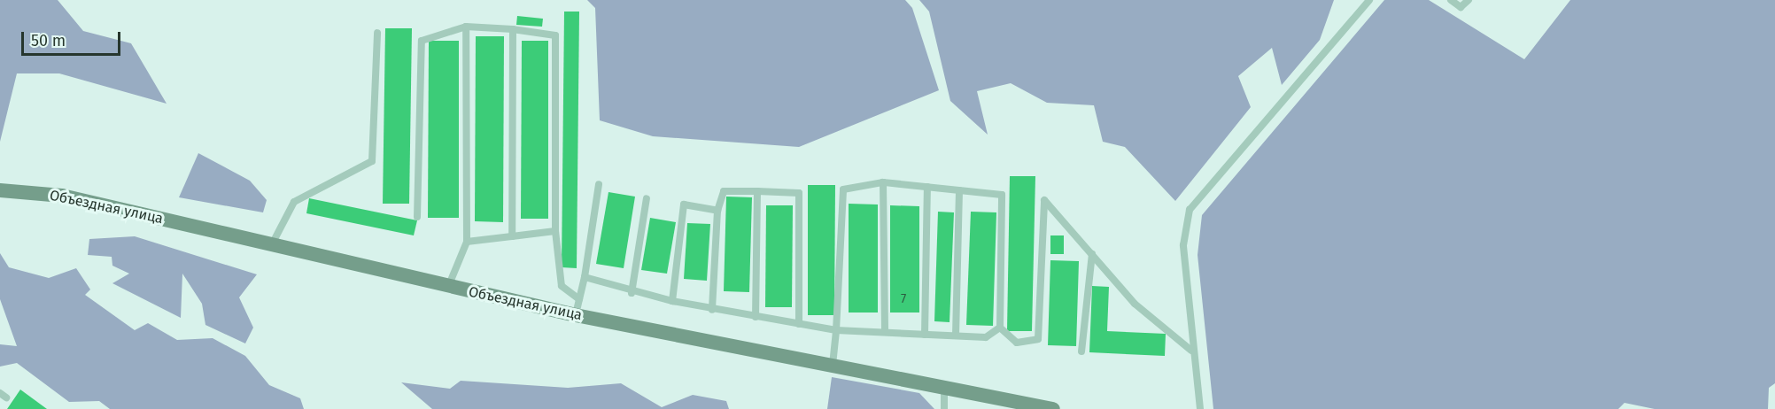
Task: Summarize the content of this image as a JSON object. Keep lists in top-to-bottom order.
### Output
{
  "streets": {
    "main road": ["Объездная улица"]
  },
  "house_numbers": ["7"],
  "scale_bar": "50 m"
}
